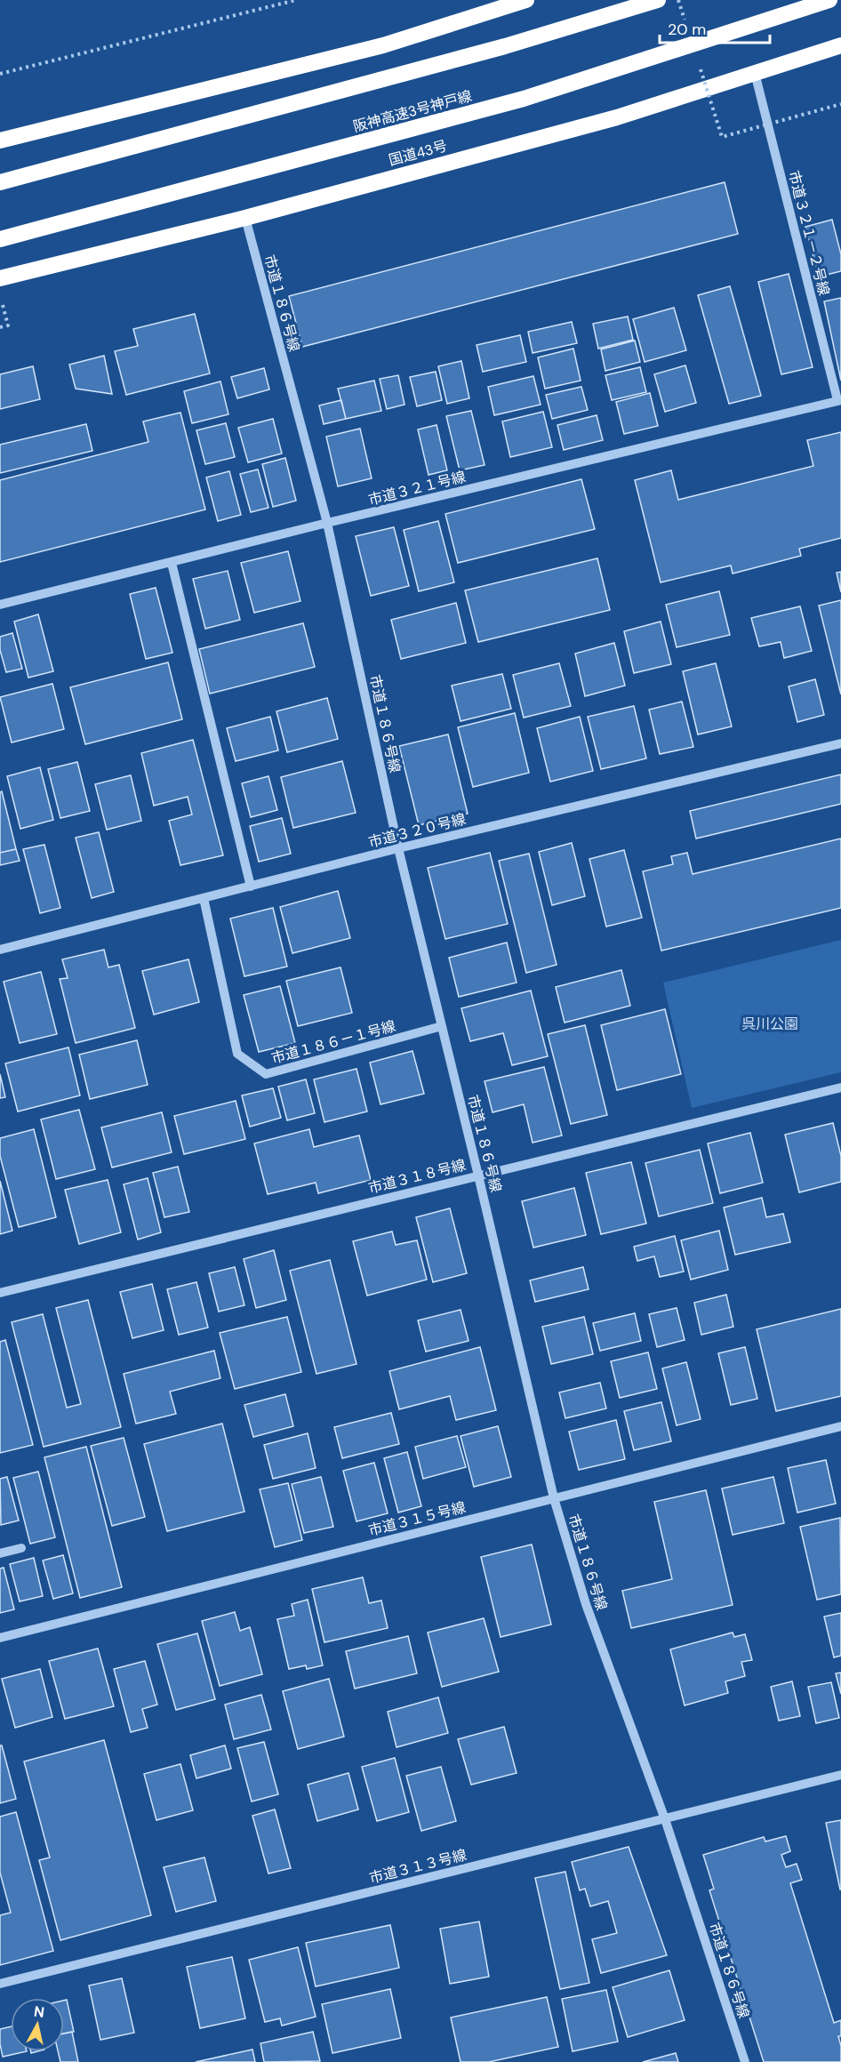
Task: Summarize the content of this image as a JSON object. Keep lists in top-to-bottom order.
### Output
{
  "streets": {
    "highway": ["阪神高速3号神戸線", "国道43号"],
    "street": [
      "市道３２１－２号線",
      "市道１８６号線",
      "市道３２１号線",
      "市道３２０号線",
      "市道１８６－１号線",
      "市道３１８号線",
      "市道３１５号線",
      "市道３１３号線"
    ]
  },
  "crossings": [
    ["国道43号", "市道３２１－２号線"],
    ["国道43号", "市道１８６号線"],
    ["市道３２１－２号線", "市道３２１号線"],
    ["市道１８６号線", "市道３２１号線"],
    ["市道１８６号線", "市道３２０号線"],
    ["市道１８６号線", "市道１８６－１号線"],
    ["市道１８６号線", "市道３１８号線"],
    ["市道１８６号線", "市道３１５号線"],
    ["市道１８６号線", "市道３１３号線"],
    ["市道３２０号線", "市道１８６－１号線"]
  ],
  "parks": ["呉川公園"],
  "scale_bar": "20 m",
  "north": "top"
}
